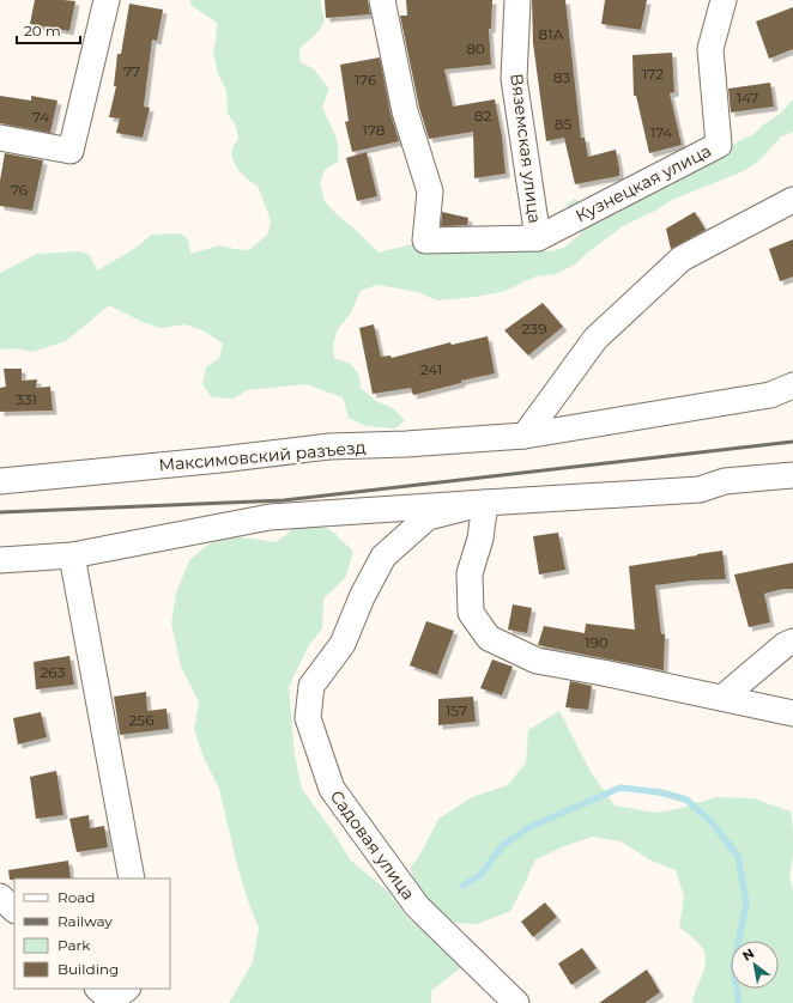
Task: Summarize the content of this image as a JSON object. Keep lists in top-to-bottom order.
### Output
{
  "streets": {
    "street": [
      "Вяземская улица",
      "Кузнецкая улица",
      "Максимовский разъезд",
      "Садовая улица"
    ]
  },
  "crossings": [
    ["Вяземская улица", "Кузнецкая улица"]
  ],
  "house_numbers": [
    "81А",
    "80",
    "77",
    "172",
    "83",
    "176",
    "147",
    "82",
    "74",
    "85",
    "178",
    "174",
    "76",
    "239",
    "241",
    "331",
    "190",
    "263",
    "157",
    "256"
  ],
  "legend": [
    "Road",
    "Railway",
    "Park",
    "Building"
  ],
  "scale_bar": "20 m",
  "north": "top left"
}
